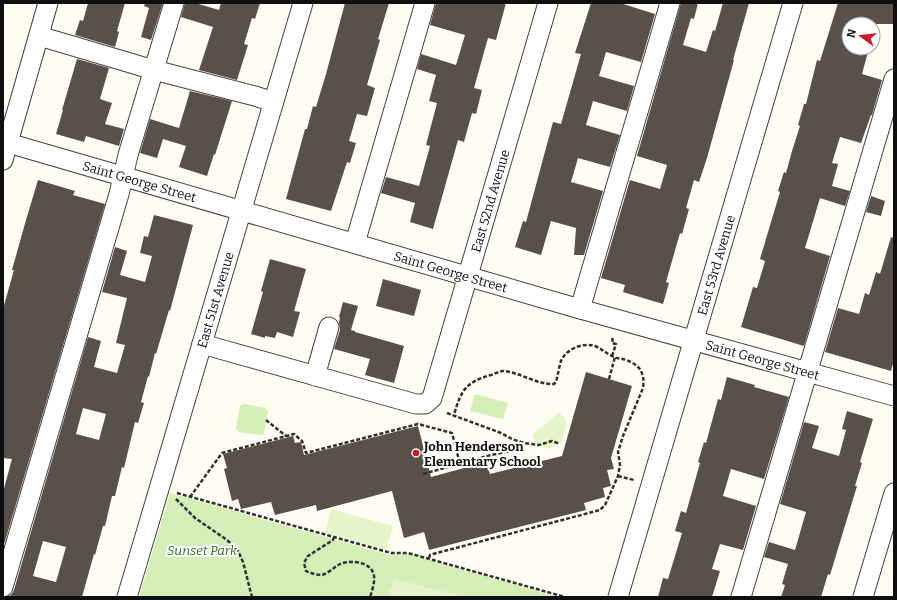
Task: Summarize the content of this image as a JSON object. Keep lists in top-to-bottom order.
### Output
{
  "streets": {
    "street": [
      "Saint George Street",
      "East 52nd Avenue",
      "East 53rd Avenue",
      "East 51st Avenue"
    ]
  },
  "crossings": [
    ["Saint George Street", "East 52nd Avenue"],
    ["Saint George Street", "East 53rd Avenue"],
    ["Saint George Street", "East 51st Avenue"]
  ],
  "parks": ["Sunset Park"],
  "places": ["John Henderson Elementary School"],
  "north": "left"
}
